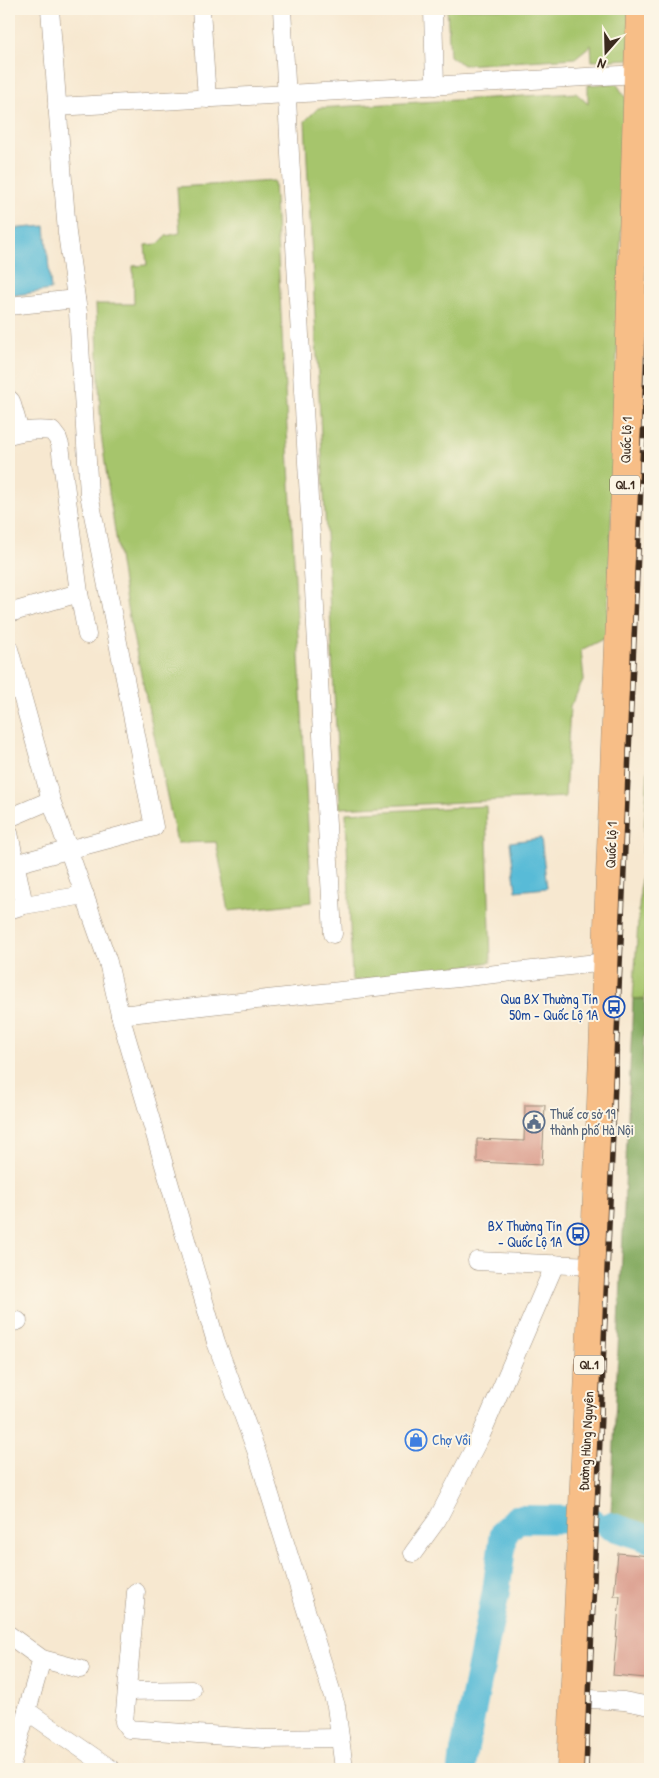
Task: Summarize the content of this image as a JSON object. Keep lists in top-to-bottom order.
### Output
{
  "streets": {
    "highway": ["Quốc lộ 1", "QL.1", "Đường Hùng Nguyên"]
  },
  "crossings": [
    ["Quốc lộ 1", "Đường Hùng Nguyên"]
  ],
  "places": {
    "bus stop": ["Qua BX Thường Tín 50m - Quốc Lộ 1A", "BX Thường Tín - Quốc Lộ 1A"],
    "public building": ["Thuế cơ sở 19 thành phố Hà Nội"],
    "shop": ["Chợ Vồi"]
  },
  "north": "bottom"
}
